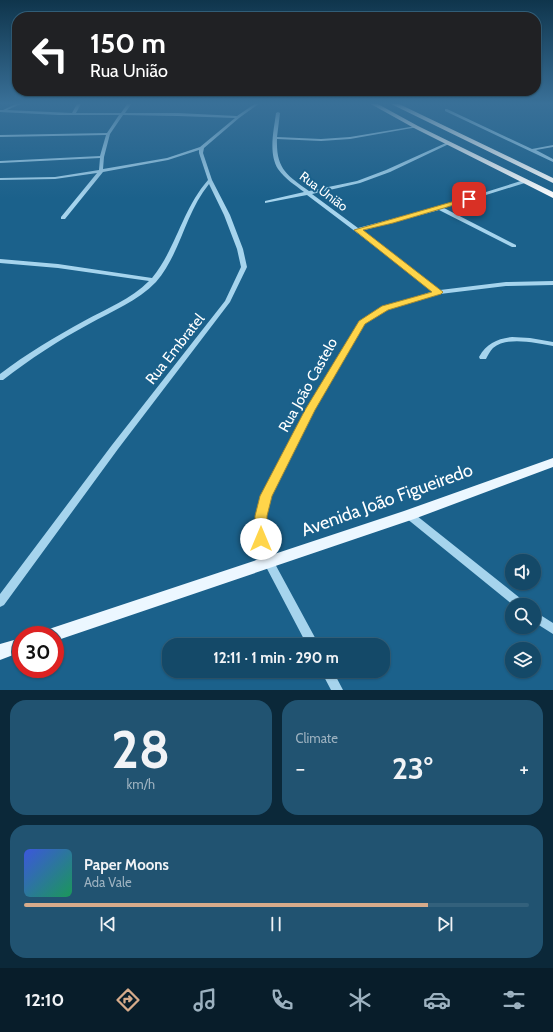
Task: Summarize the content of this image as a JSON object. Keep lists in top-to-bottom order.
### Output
{
  "streets": {
    "main road": ["Avenida João Figueiredo"],
    "street": ["Rua União", "Rua Embratel", "Rua João Castelo"]
  },
  "crossings": [
    ["Rua União", "Rua João Castelo"],
    ["Rua João Castelo", "Avenida João Figueiredo"]
  ],
  "page": {
    "turn": ["150 m", "Rua União"],
    "limit": "30",
    "trip": "12:11 · 1 min · 290 m",
    "tile": [
      ["28", "km/h"],
      "Climate"
    ],
    "heat": ["−", "23°", "+"],
    "song": ["Paper Moons", "Ada Vale"],
    "tabs": "12:10"
  }
}
